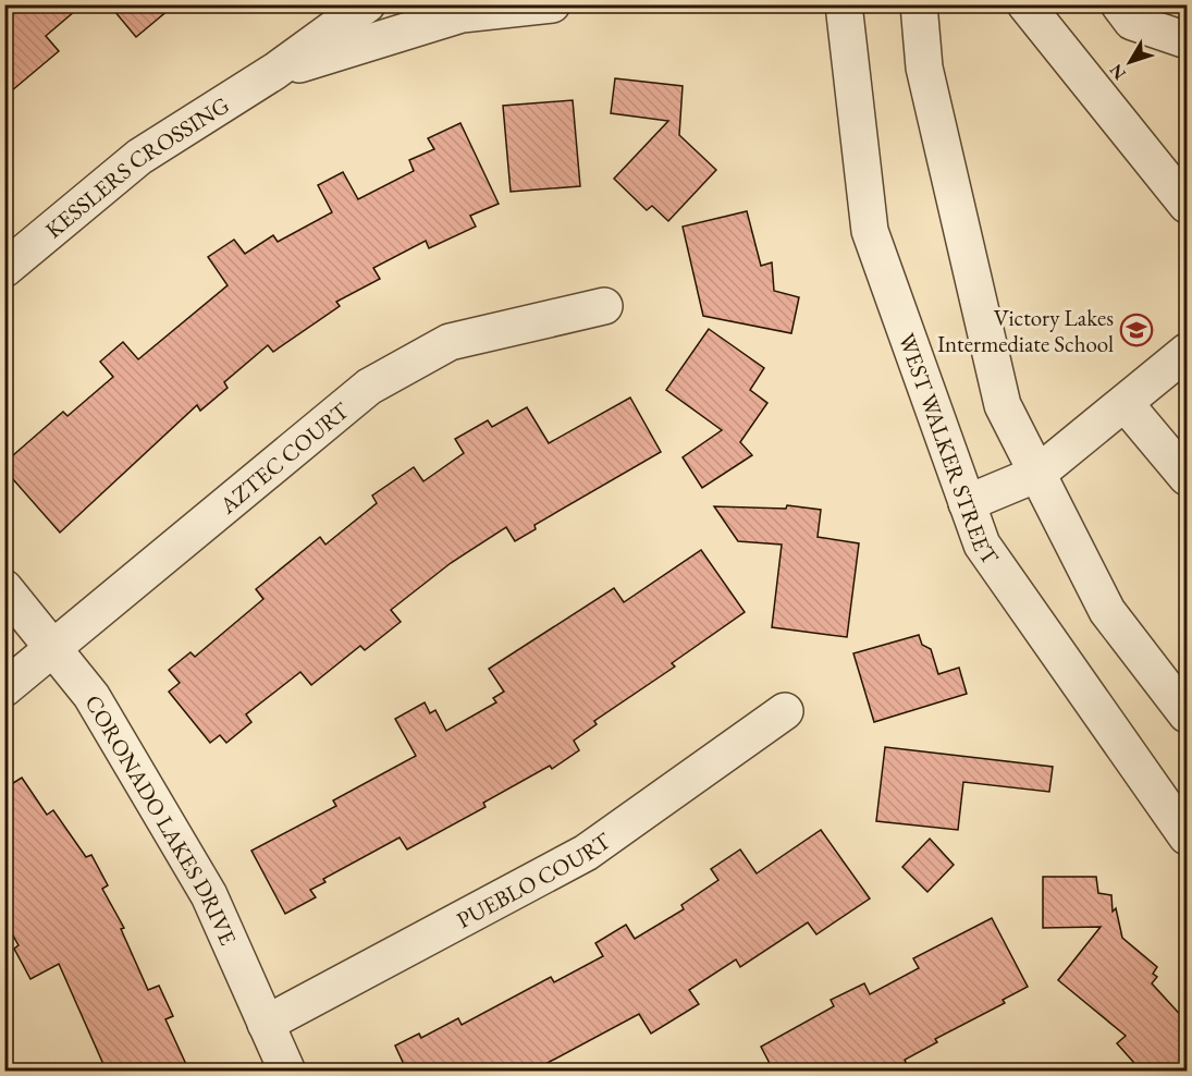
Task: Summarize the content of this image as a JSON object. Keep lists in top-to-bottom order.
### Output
{
  "streets": {
    "street": [
      "KESSLERS CROSSING",
      "WEST WALKER STREET",
      "AZTEC COURT",
      "CORONADO LAKES DRIVE",
      "PUEBLO COURT"
    ]
  },
  "crossings": [
    ["AZTEC COURT", "CORONADO LAKES DRIVE"],
    ["CORONADO LAKES DRIVE", "PUEBLO COURT"]
  ],
  "places": {
    "school or university": ["Victory Lakes Intermediate School"]
  },
  "north": "bottom left"
}
